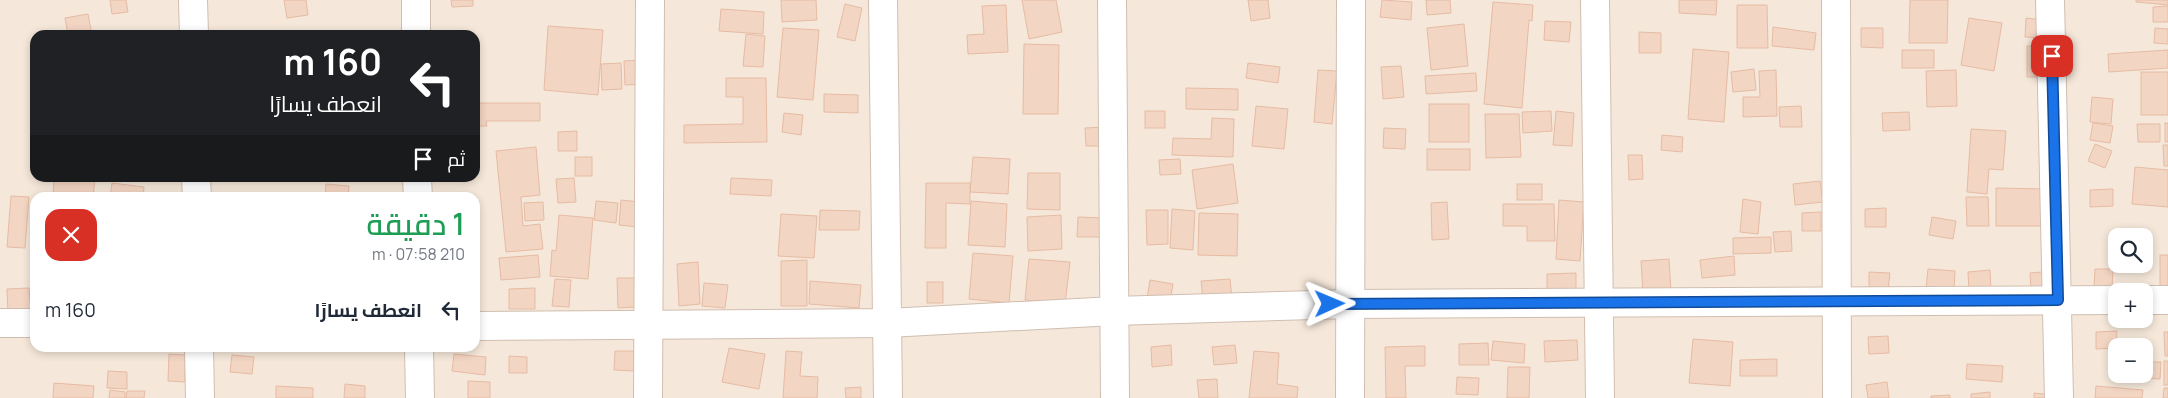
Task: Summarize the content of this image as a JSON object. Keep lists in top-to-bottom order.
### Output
{
  "page": {
    "turn": ["160 m", "انعطف يسارًا"],
    "then": "ثم",
    "heading": ["1 دقيقة", "210 m · 07:58"],
    "map_buttons": ["+", "−"],
    "list": [
      {
        "name": "انعطف يسارًا",
        "value": "160 m"
      }
    ]
  }
}
